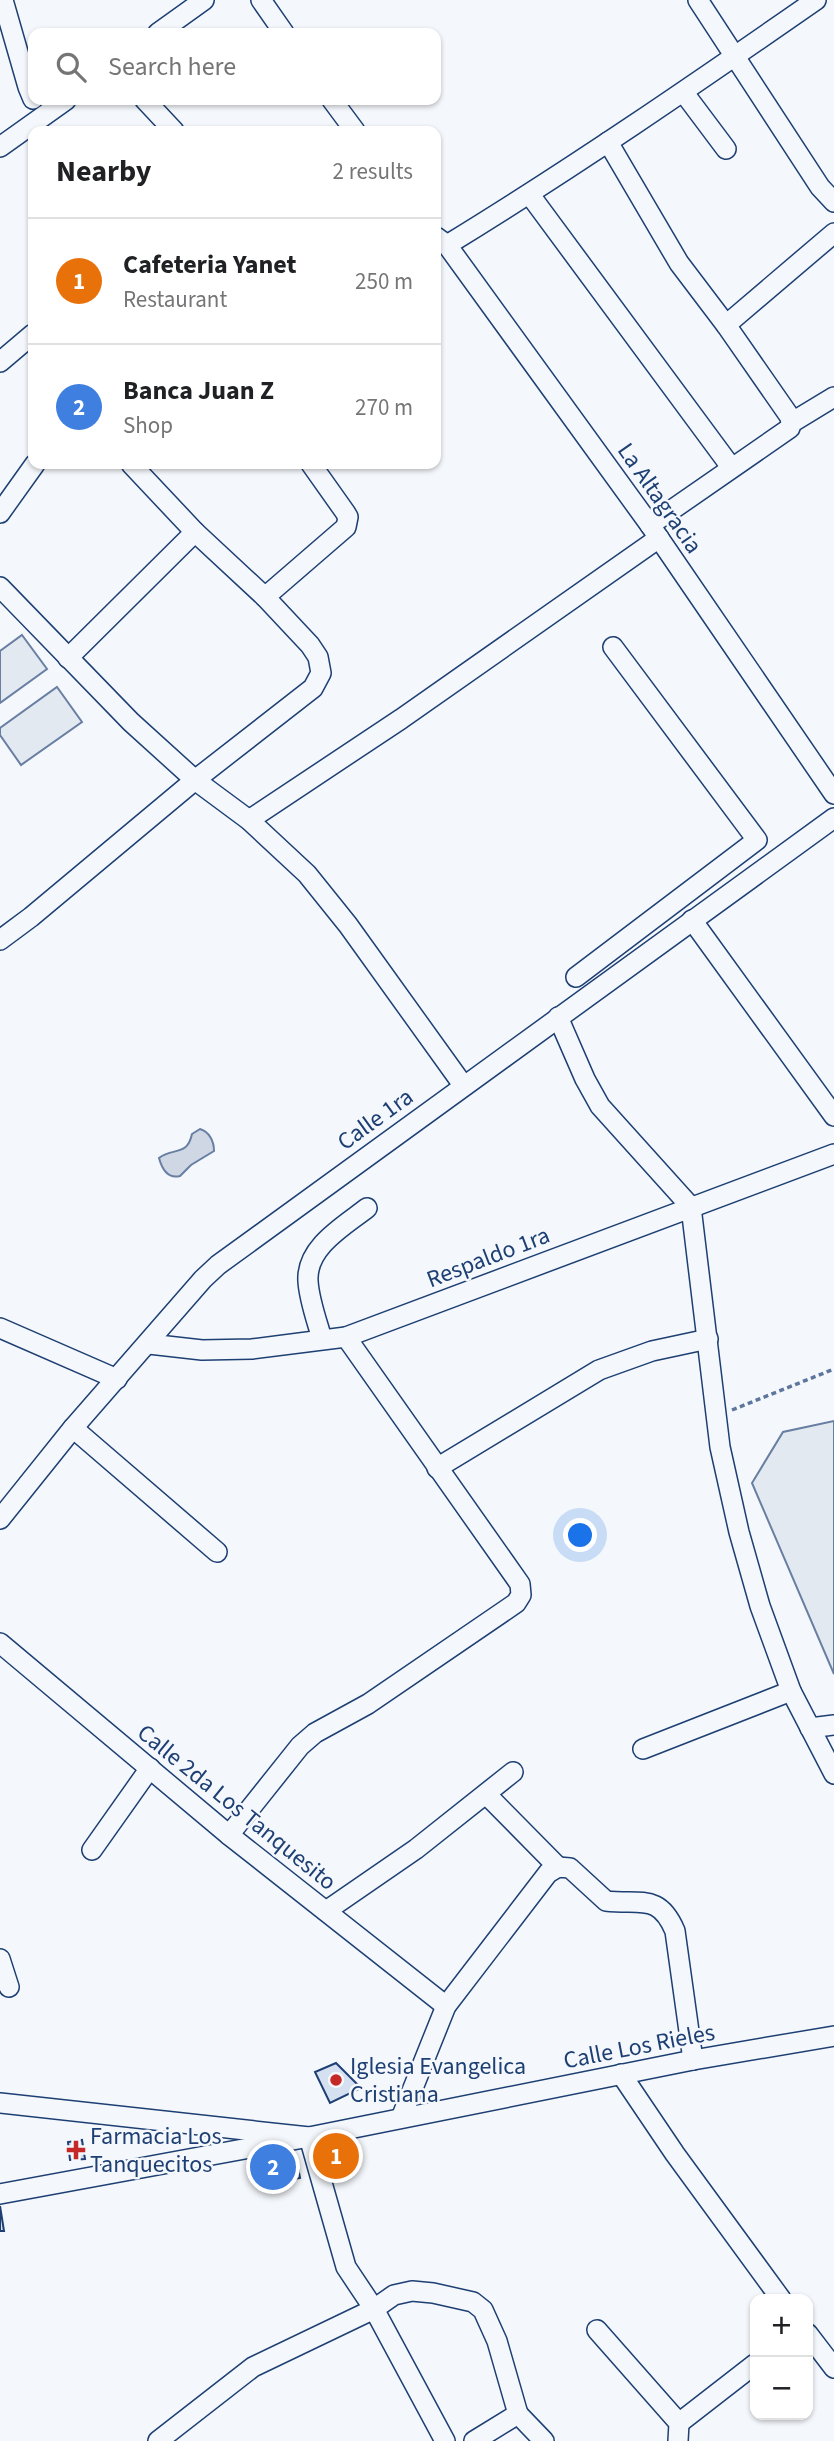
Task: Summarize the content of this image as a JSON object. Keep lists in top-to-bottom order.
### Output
{
  "streets": {
    "street": [
      "La Altagracia",
      "Calle 1ra",
      "Respaldo 1ra",
      "Calle 2da Los Tanquesito",
      "Calle Los Rieles"
    ]
  },
  "crossings": [
    ["Calle 1ra", "Respaldo 1ra"]
  ],
  "places": {
    "other": ["Iglesia Evangelica Cristiana"],
    "health": ["Farmacia Los Tanquecitos"]
  },
  "page": {
    "search": "Search here",
    "heading": ["Nearby", "2 results"],
    "list": [
      {
        "mark": "1",
        "name": "Cafeteria Yanet",
        "note": "Restaurant",
        "value": "250 m"
      },
      {
        "mark": "2",
        "name": "Banca Juan Z",
        "note": "Shop",
        "value": "270 m"
      }
    ],
    "pins": ["1", "2"],
    "map_buttons": ["+", "−"]
  }
}
